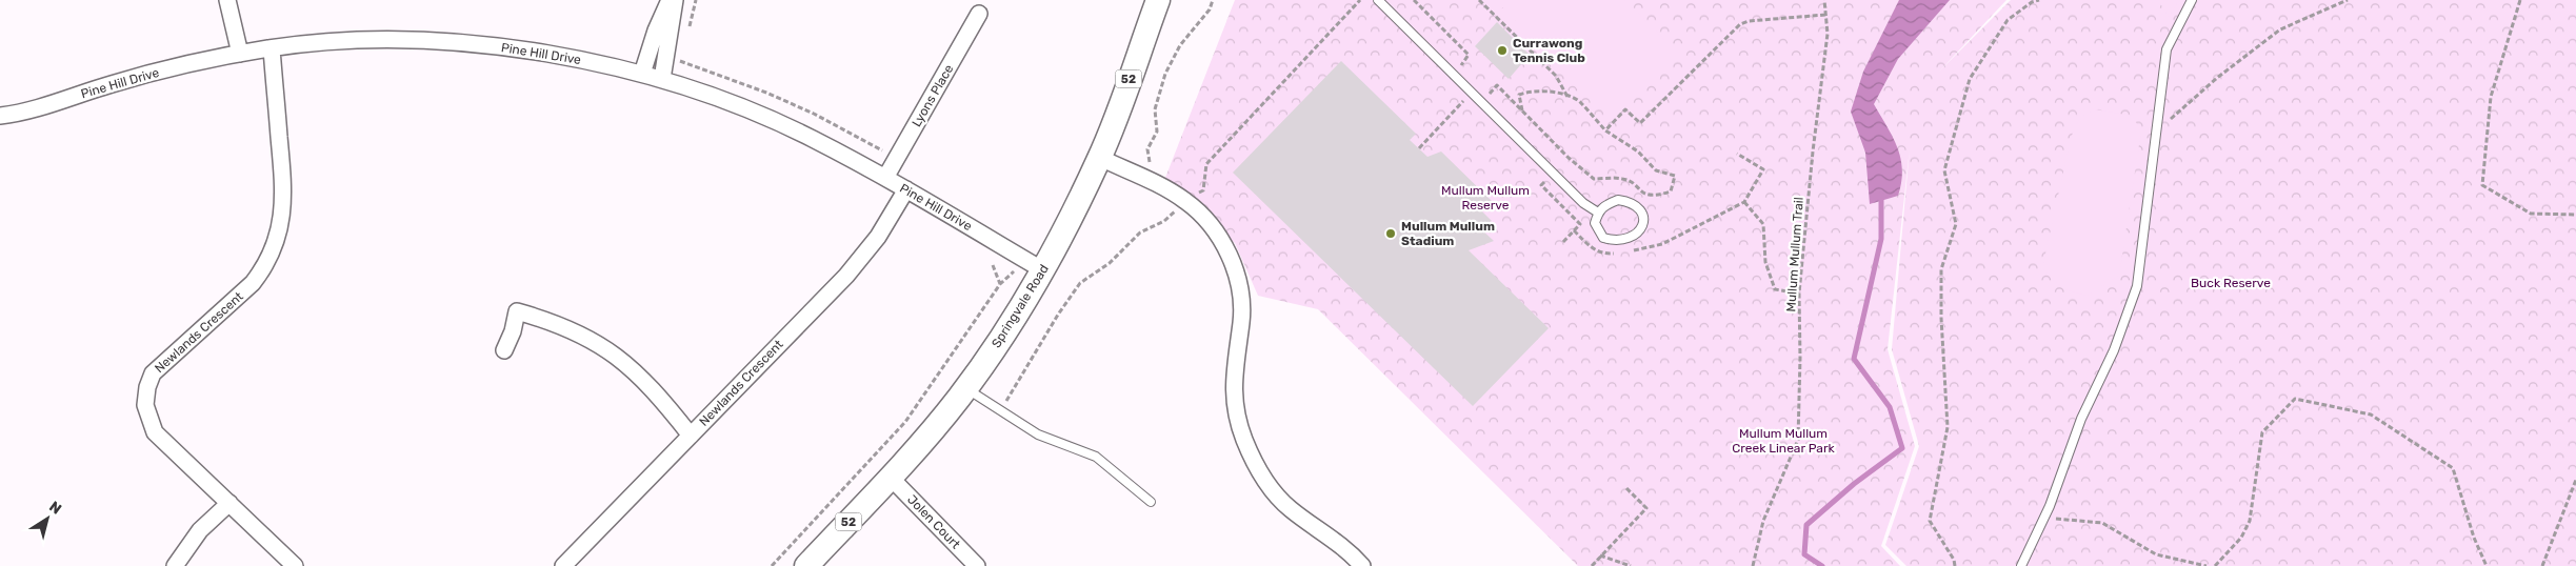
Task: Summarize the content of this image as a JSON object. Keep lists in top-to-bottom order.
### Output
{
  "streets": {
    "main road": ["52", "Springvale Road"],
    "street": [
      "Pine Hill Drive",
      "Lyons Place",
      "Newlands Crescent",
      "Jolen Court"
    ],
    "path": ["Mullum Mullum Trail"]
  },
  "crossings": [
    ["Pine Hill Drive", "Lyons Place"],
    ["Pine Hill Drive", "Springvale Road"],
    ["Pine Hill Drive", "Newlands Crescent"],
    ["Springvale Road", "Jolen Court"]
  ],
  "parks": ["Mullum Mullum Reserve", "Buck Reserve", "Mullum Mullum Creek Linear Park"],
  "places": ["Currawong Tennis Club", "Mullum Mullum Stadium"],
  "north": "top right"
}
